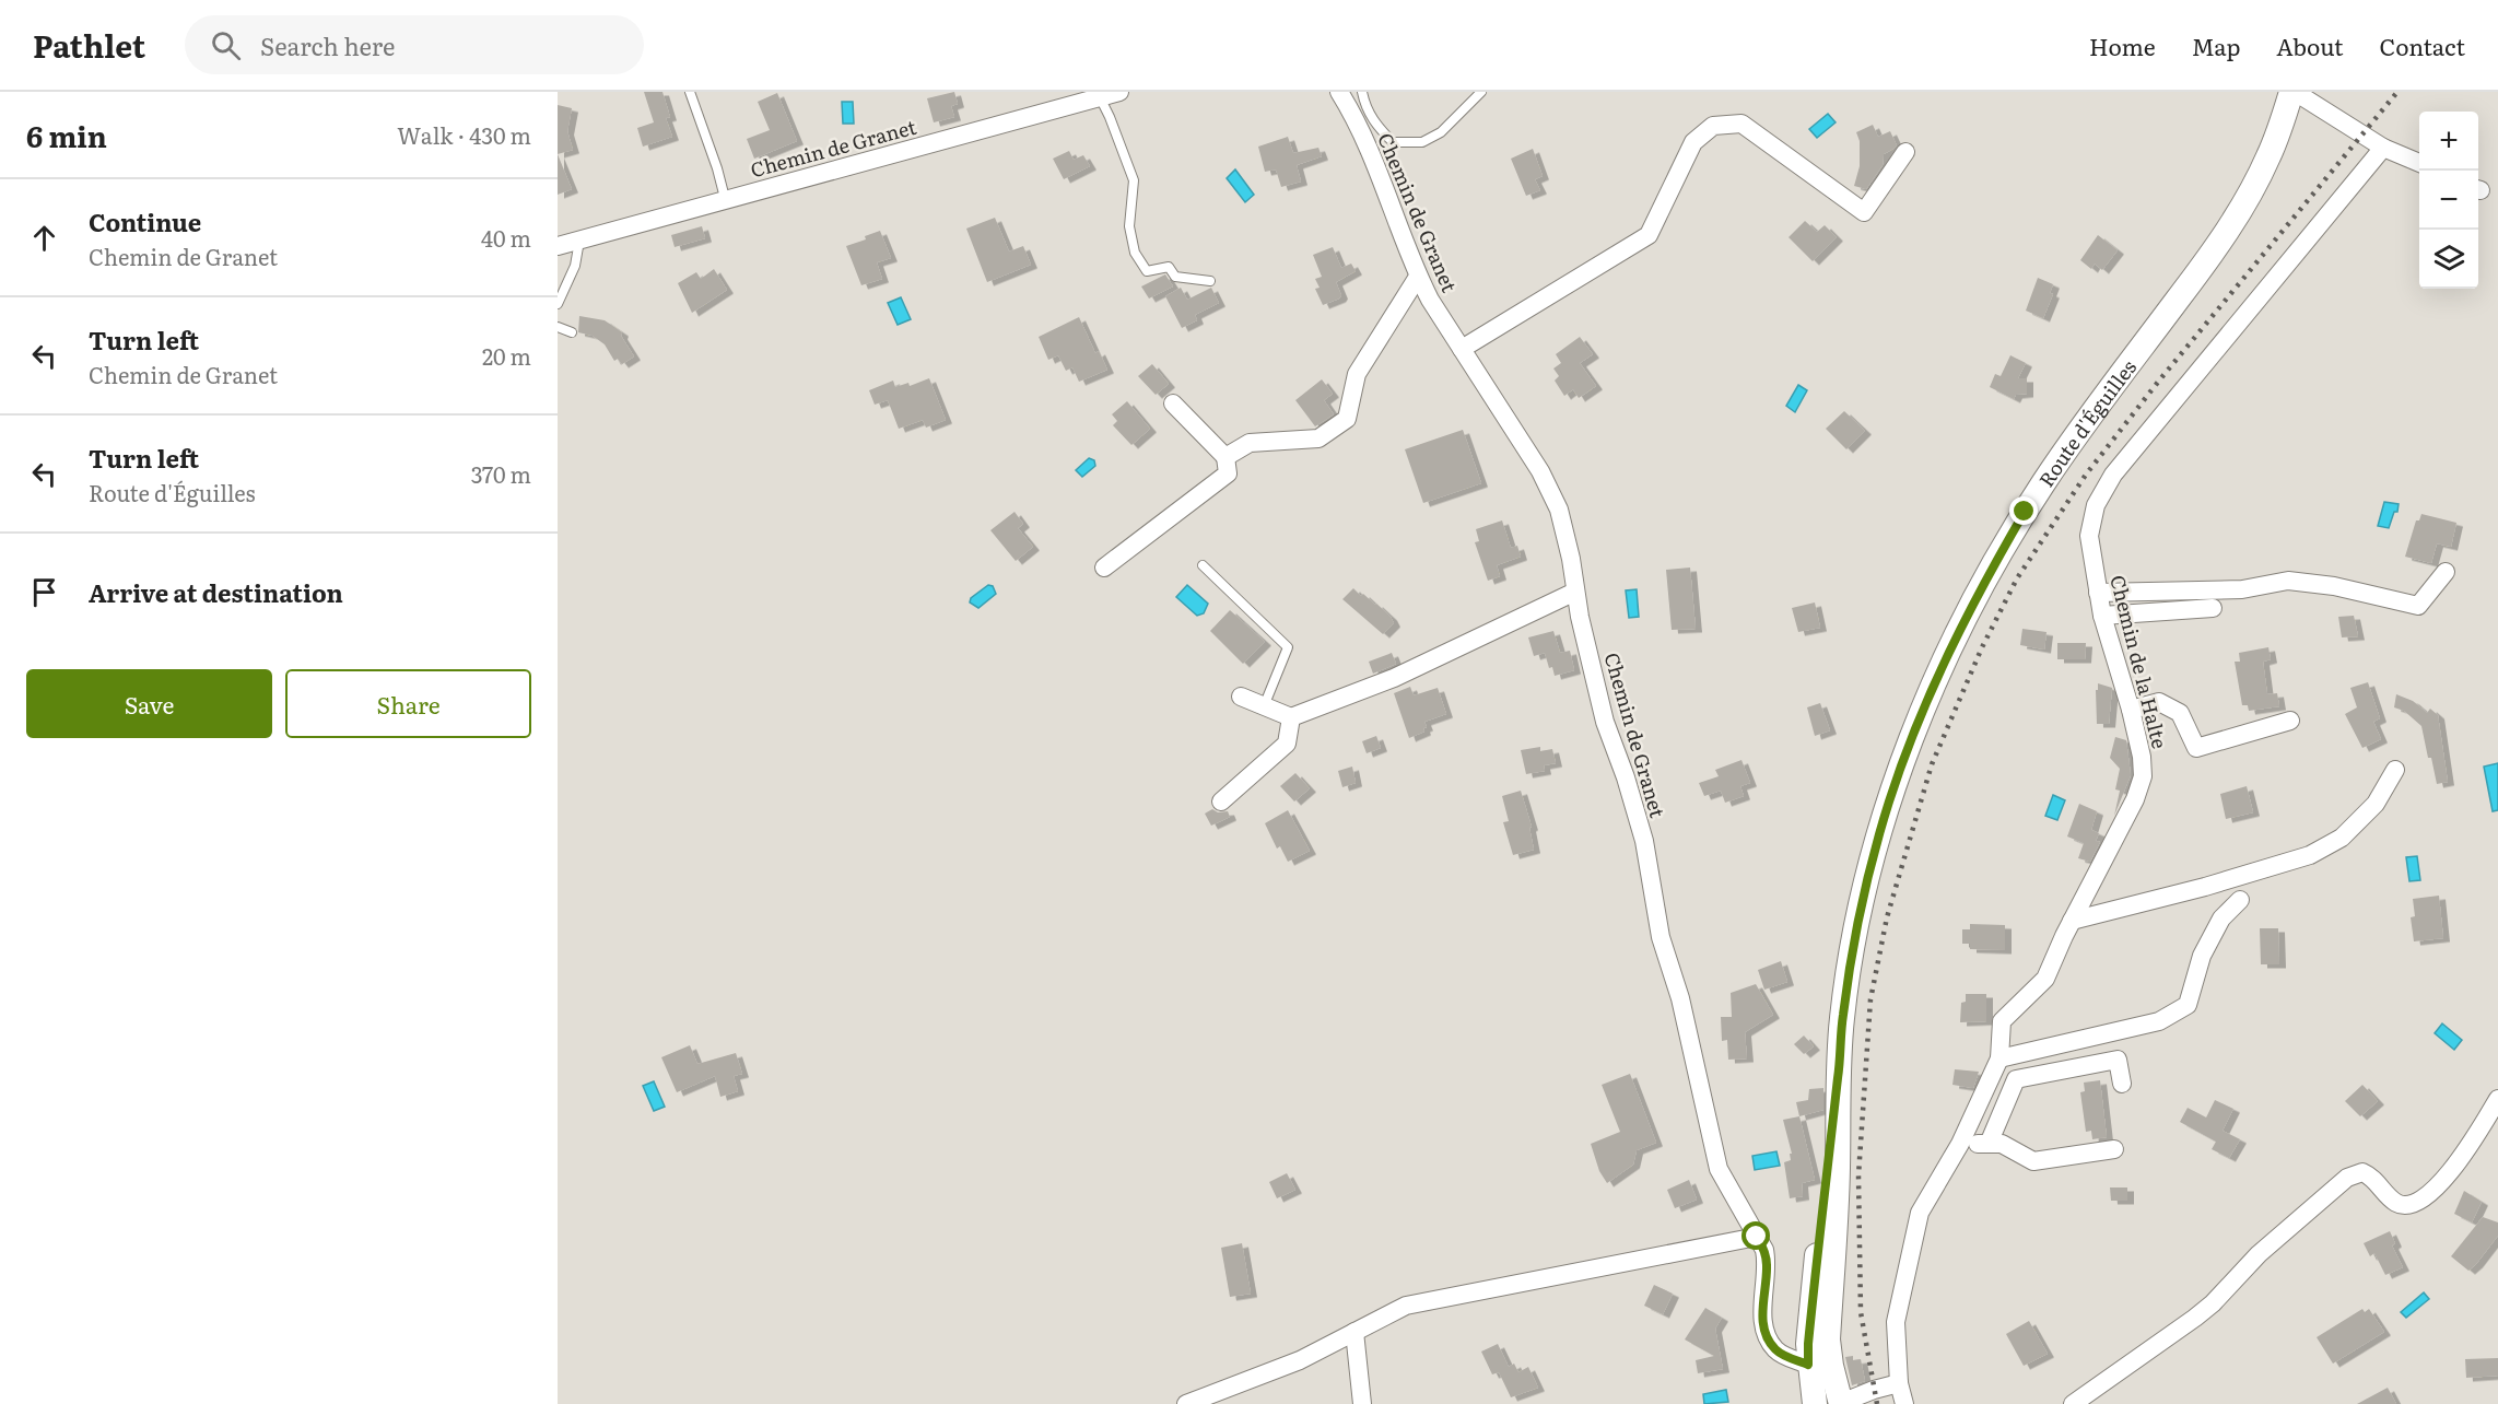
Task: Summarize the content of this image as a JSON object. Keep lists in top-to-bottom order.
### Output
{
  "streets": {
    "street": ["Chemin de Granet", "Route d'Éguilles", "Chemin de la Halte"]
  },
  "crossings": [
    ["Chemin de Granet", "Route d'Éguilles"]
  ],
  "page": {
    "header": "Pathlet",
    "search": "Search here",
    "nav": [
      "Home",
      "Map",
      "About",
      "Contact"
    ],
    "heading": ["6 min", "Walk · 430 m"],
    "map_buttons": ["+", "−"],
    "list": [
      ["Continue", "Chemin de Granet", "40 m"],
      ["Turn left", "Chemin de Granet", "20 m"],
      ["Turn left", "Route d'Éguilles", "370 m"],
      "Arrive at destination"
    ],
    "buttons": ["Save", "Share"]
  }
}
